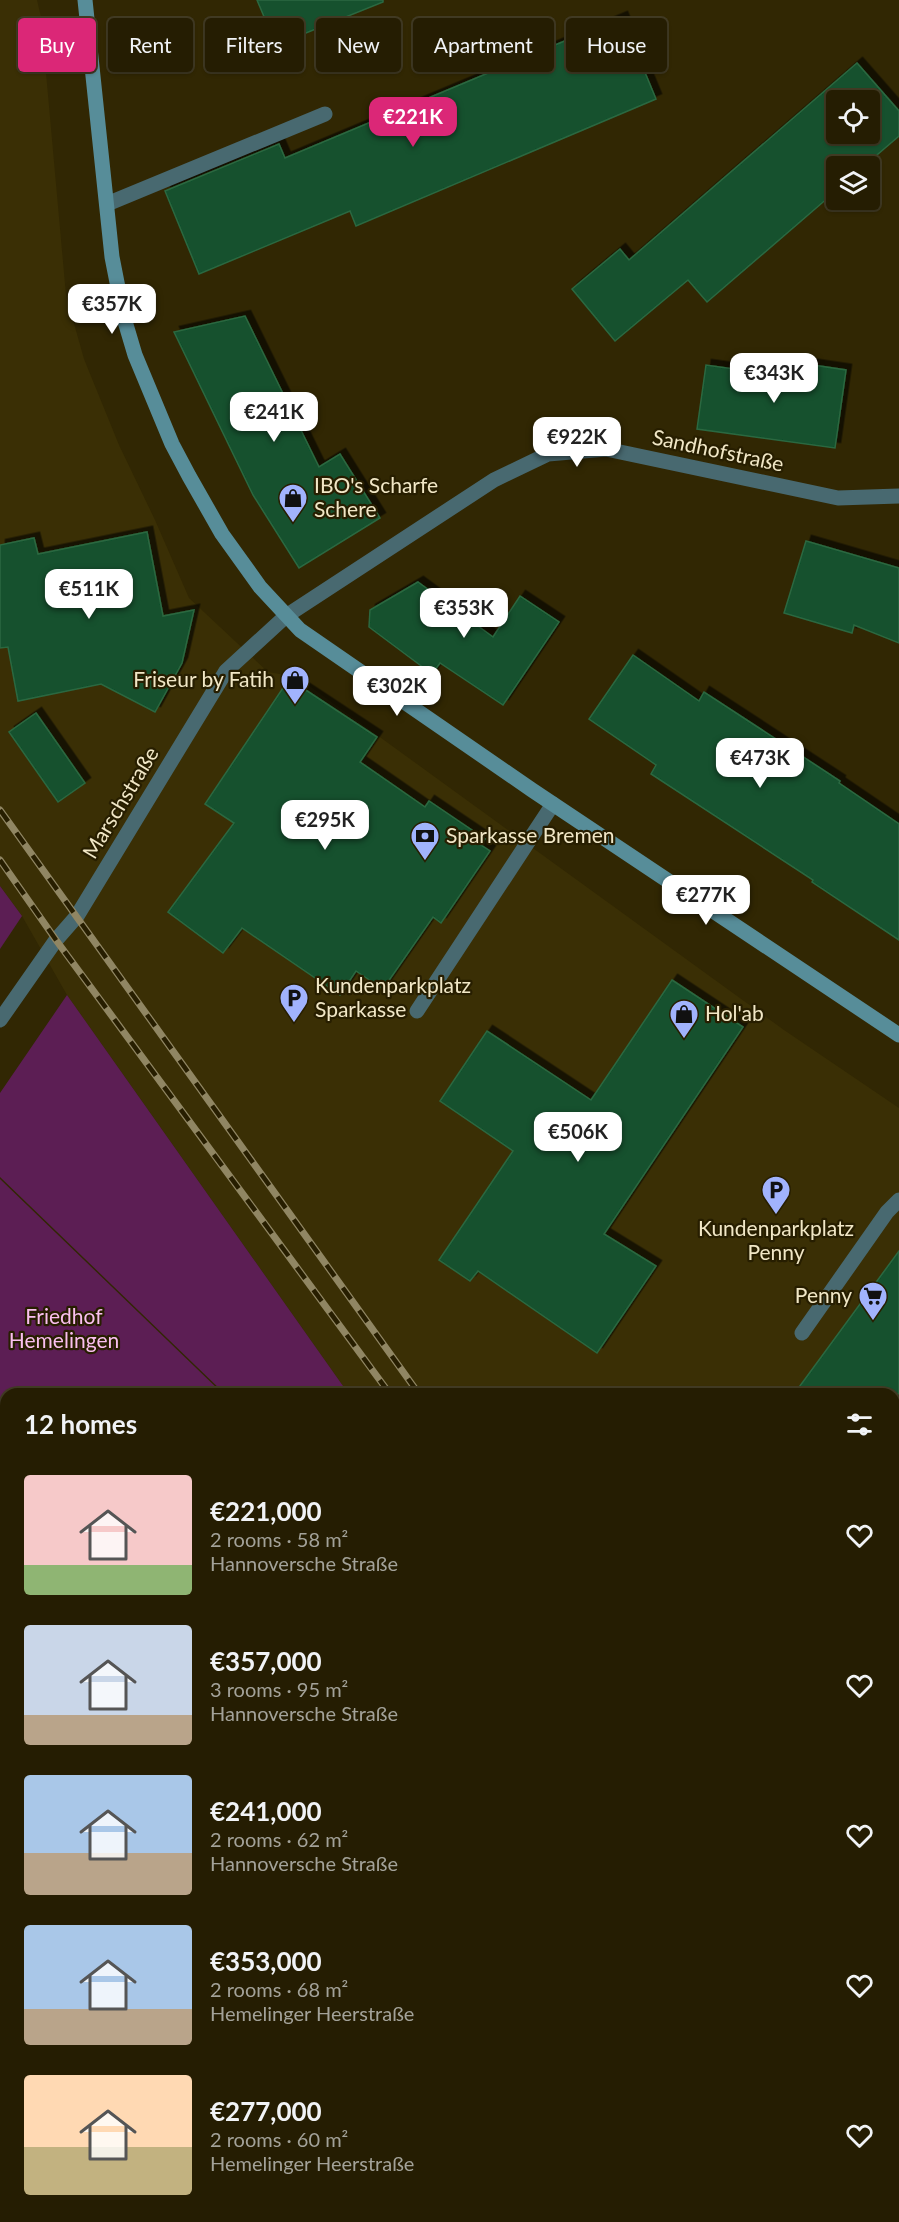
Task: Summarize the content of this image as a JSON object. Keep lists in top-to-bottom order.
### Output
{
  "streets": {
    "street": ["Sandhofstraße", "Marschstraße"]
  },
  "crossings": [
    ["Sandhofstraße", "Marschstraße"]
  ],
  "parks": ["Friedhof Hemelingen"],
  "places": {
    "shop": ["IBO's Scharfe Schere", "Friseur by Fatih", "Hol'ab"],
    "bank": ["Sparkasse Bremen"],
    "parking": ["Kundenparkplatz Sparkasse", "Kundenparkplatz Penny"],
    "supermarket": ["Penny"]
  },
  "page": {
    "chip": [
      "Buy",
      "Rent",
      "Filters",
      "New",
      "Apartment",
      "House"
    ],
    "price": [
      "€221K",
      "€357K",
      "€343K",
      "€241K",
      "€922K",
      "€511K",
      "€353K",
      "€302K",
      "€473K",
      "€295K",
      "€277K",
      "€506K"
    ],
    "heading": "12 homes",
    "list": [
      {
        "name": "€221,000",
        "note": "2 rooms · 58 m² · Hannoversche Straße"
      },
      {
        "name": "€357,000",
        "note": "3 rooms · 95 m² · Hannoversche Straße"
      },
      {
        "name": "€241,000",
        "note": "2 rooms · 62 m² · Hannoversche Straße"
      },
      {
        "name": "€353,000",
        "note": "2 rooms · 68 m² · Hemelinger Heerstraße"
      },
      {
        "name": "€277,000",
        "note": "2 rooms · 60 m² · Hemelinger Heerstraße"
      }
    ]
  }
}
